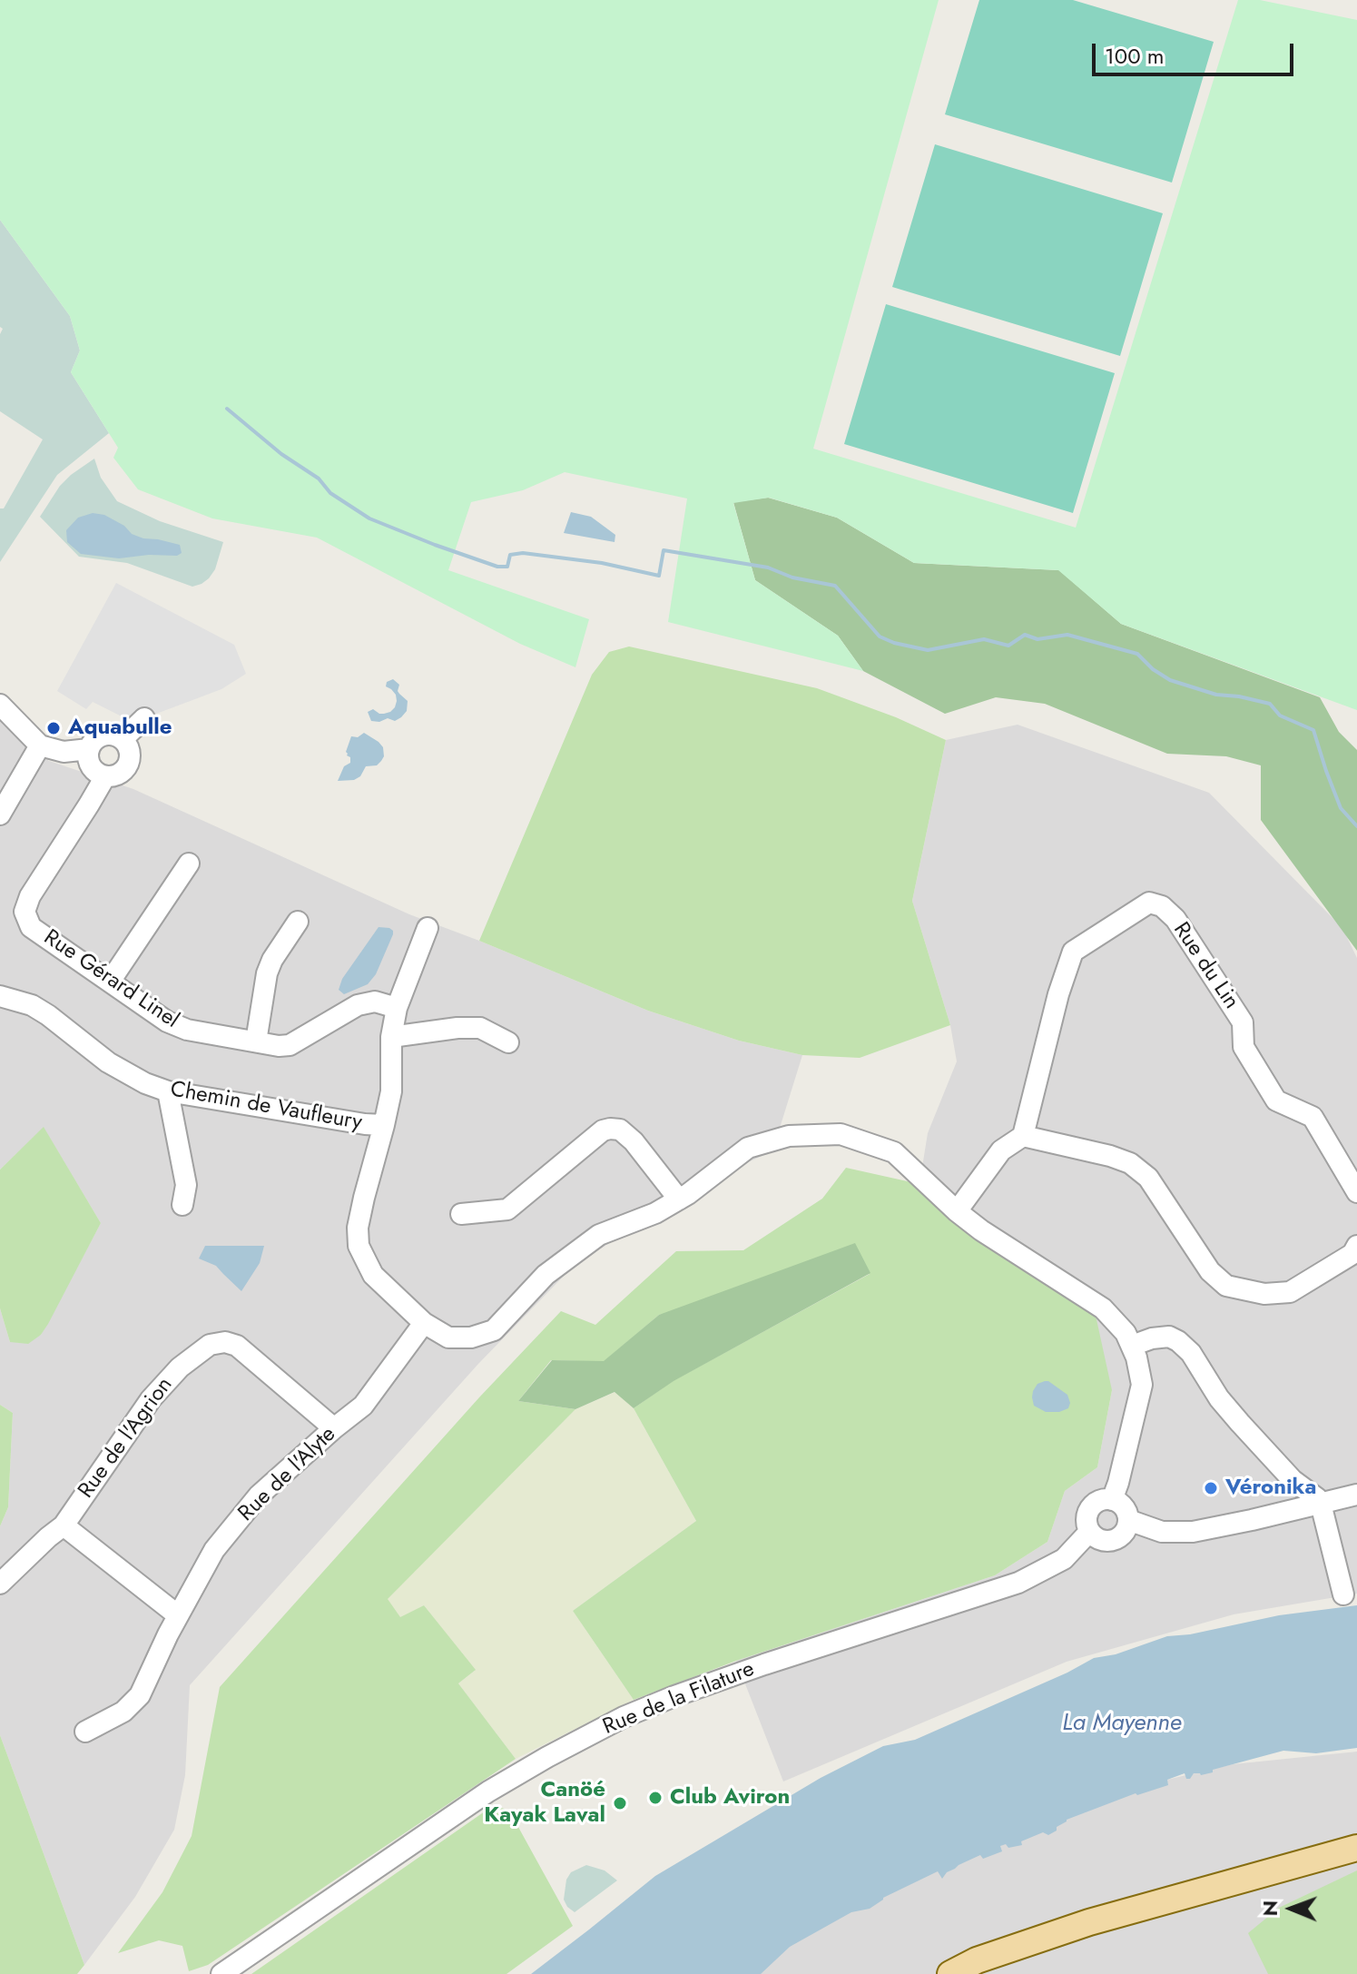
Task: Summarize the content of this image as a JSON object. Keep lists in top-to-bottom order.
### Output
{
  "streets": {
    "street": [
      "Rue du Lin",
      "Rue Gérard Linel",
      "Chemin de Vaufleury",
      "Rue de l'Agrion",
      "Rue de l'Alyte",
      "Rue de la Filature"
    ]
  },
  "crossings": [
    ["Rue de l'Agrion", "Rue de l'Alyte"]
  ],
  "water": ["La Mayenne"],
  "places": [
    "Aquabulle",
    "Véronika",
    "Club Aviron",
    "Canöé Kayak Laval"
  ],
  "scale_bar": "100 m",
  "north": "left"
}
